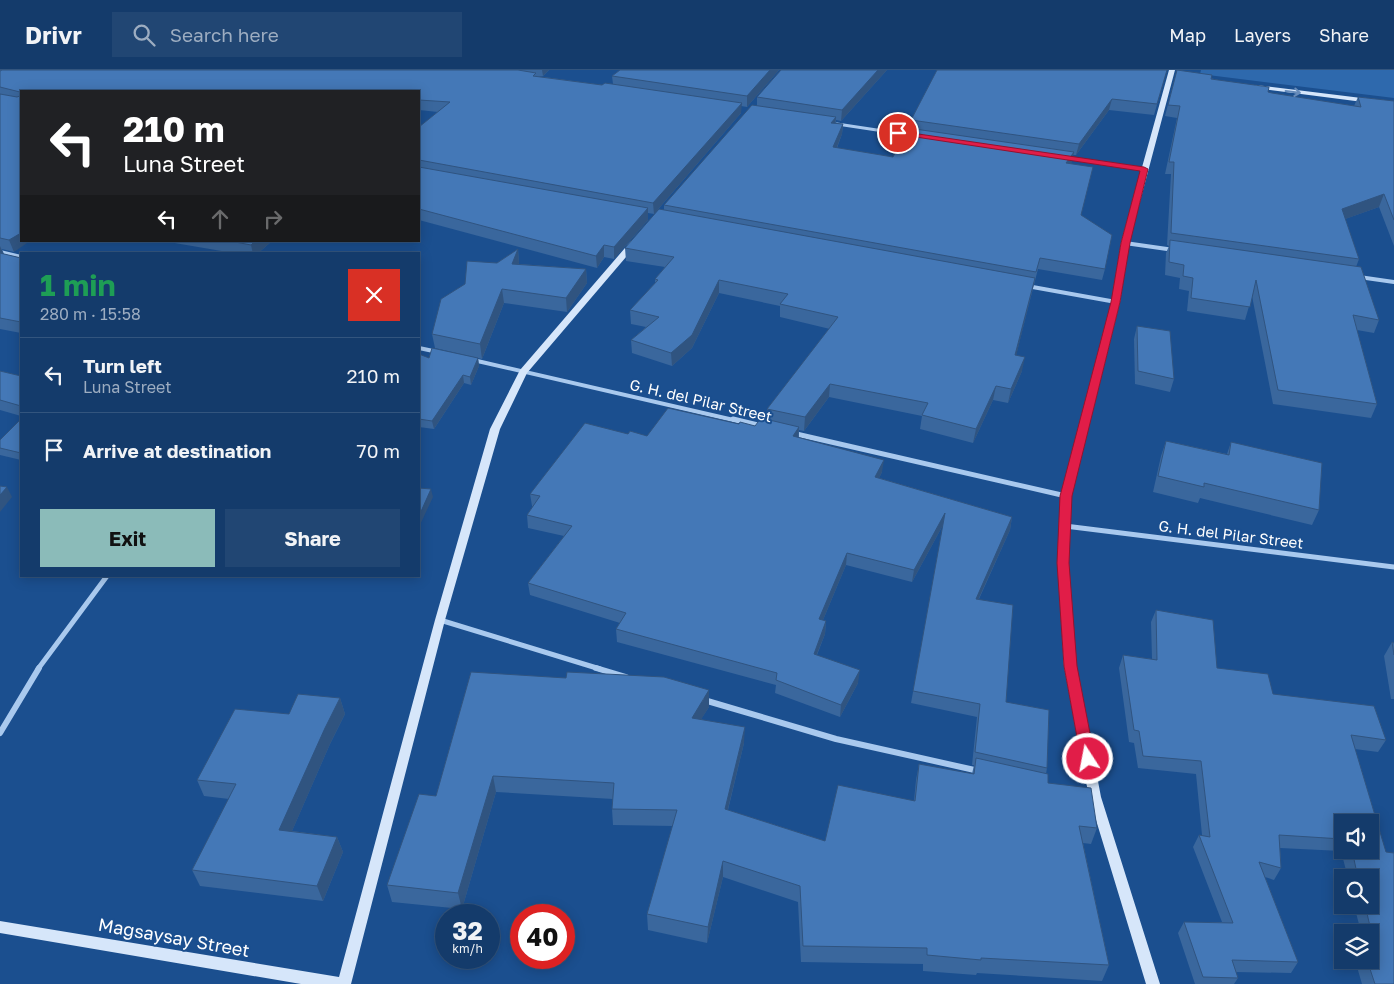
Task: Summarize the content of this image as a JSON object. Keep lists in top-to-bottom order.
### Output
{
  "streets": {
    "street": ["G. H. del Pilar Street", "Magsaysay Street"]
  },
  "page": {
    "header": "Drivr",
    "search": "Search here",
    "nav": ["Map", "Layers", "Share"],
    "turn": ["210 m", "Luna Street"],
    "heading": ["1 min", "280 m · 15:58"],
    "list": [
      {
        "name": "Turn left",
        "note": "Luna Street",
        "value": "210 m"
      },
      {
        "name": "Arrive at destination",
        "value": "70 m"
      }
    ],
    "buttons": ["Exit", "Share"],
    "speed": "32 km/h",
    "limit": "40"
  }
}
